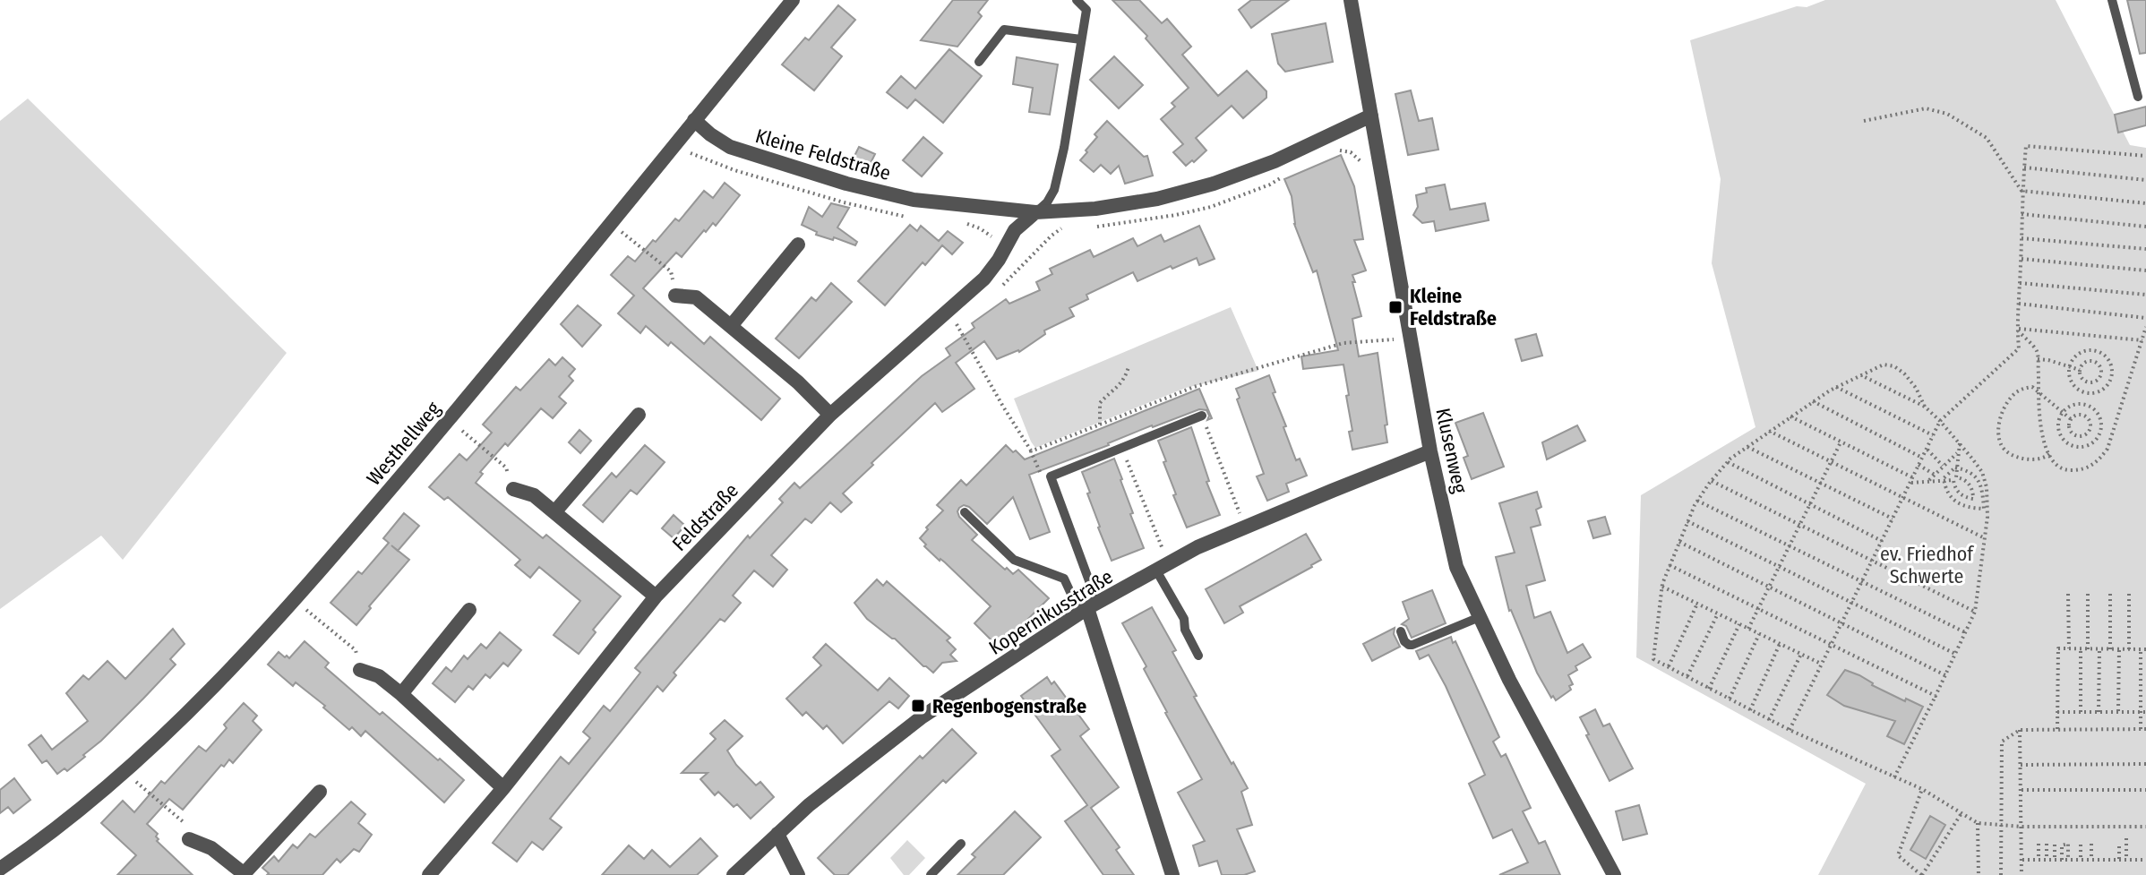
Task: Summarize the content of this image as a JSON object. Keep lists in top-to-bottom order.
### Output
{
  "streets": {
    "street": [
      "Kleine Feldstraße",
      "Westhellweg",
      "Klusenweg",
      "Feldstraße",
      "Kopernikusstraße"
    ]
  },
  "crossings": [
    ["Kleine Feldstraße", "Westhellweg"],
    ["Kleine Feldstraße", "Klusenweg"],
    ["Kleine Feldstraße", "Feldstraße"],
    ["Klusenweg", "Kopernikusstraße"]
  ],
  "parks": ["ev. Friedhof Schwerte"],
  "places": {
    "transit": ["Kleine Feldstraße", "Regenbogenstraße"]
  }
}
